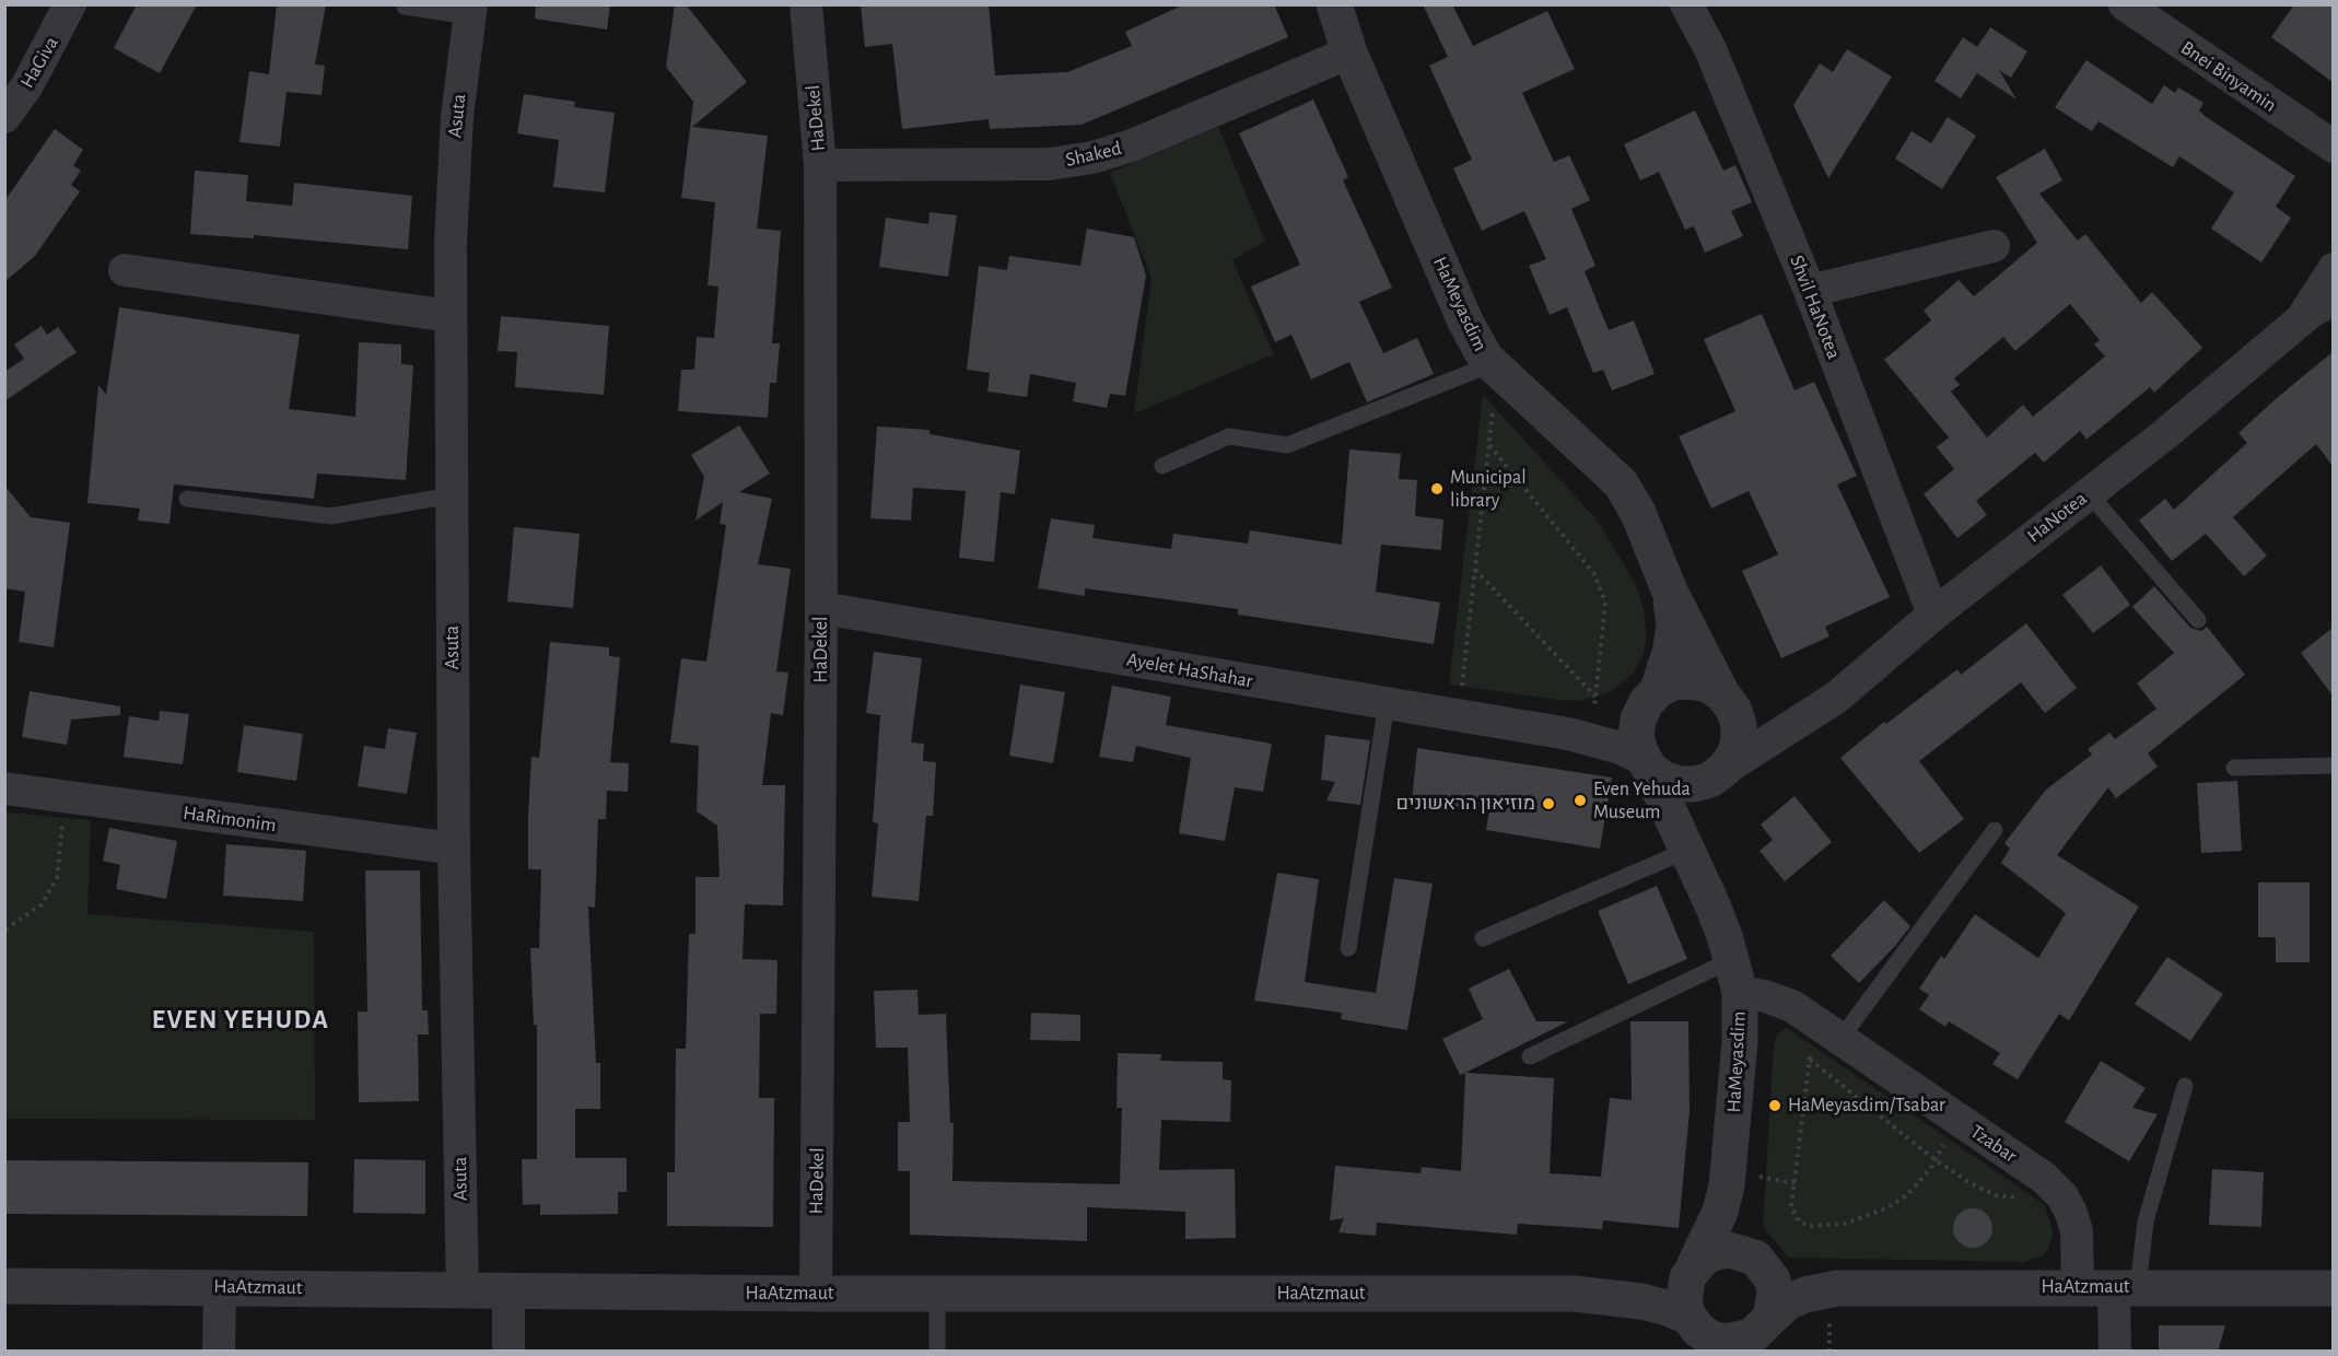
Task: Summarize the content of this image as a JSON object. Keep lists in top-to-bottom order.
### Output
{
  "streets": {
    "street": [
      "HaGiva",
      "Bnei Binyamin",
      "Asuta",
      "HaDekel",
      "Shaked",
      "HaMeyasdim",
      "Shvil HaNotea",
      "HaNotea",
      "Ayelet HaShahar",
      "HaRimonim",
      "Tzabar",
      "HaAtzmaut"
    ]
  },
  "crossings": [
    ["Asuta", "HaRimonim"],
    ["Asuta", "HaAtzmaut"],
    ["HaDekel", "Shaked"],
    ["HaDekel", "Ayelet HaShahar"],
    ["HaDekel", "HaAtzmaut"],
    ["Shaked", "HaMeyasdim"],
    ["HaMeyasdim", "HaNotea"],
    ["HaMeyasdim", "Ayelet HaShahar"],
    ["HaMeyasdim", "Tzabar"],
    ["HaMeyasdim", "HaAtzmaut"],
    ["Shvil HaNotea", "HaNotea"],
    ["HaNotea", "Ayelet HaShahar"],
    ["Tzabar", "HaAtzmaut"]
  ],
  "districts": ["EVEN YEHUDA"],
  "places": [
    "Municipal library",
    "Even Yehuda Museum",
    "מוזיאון הראשונים",
    "HaMeyasdim/Tsabar"
  ]
}
